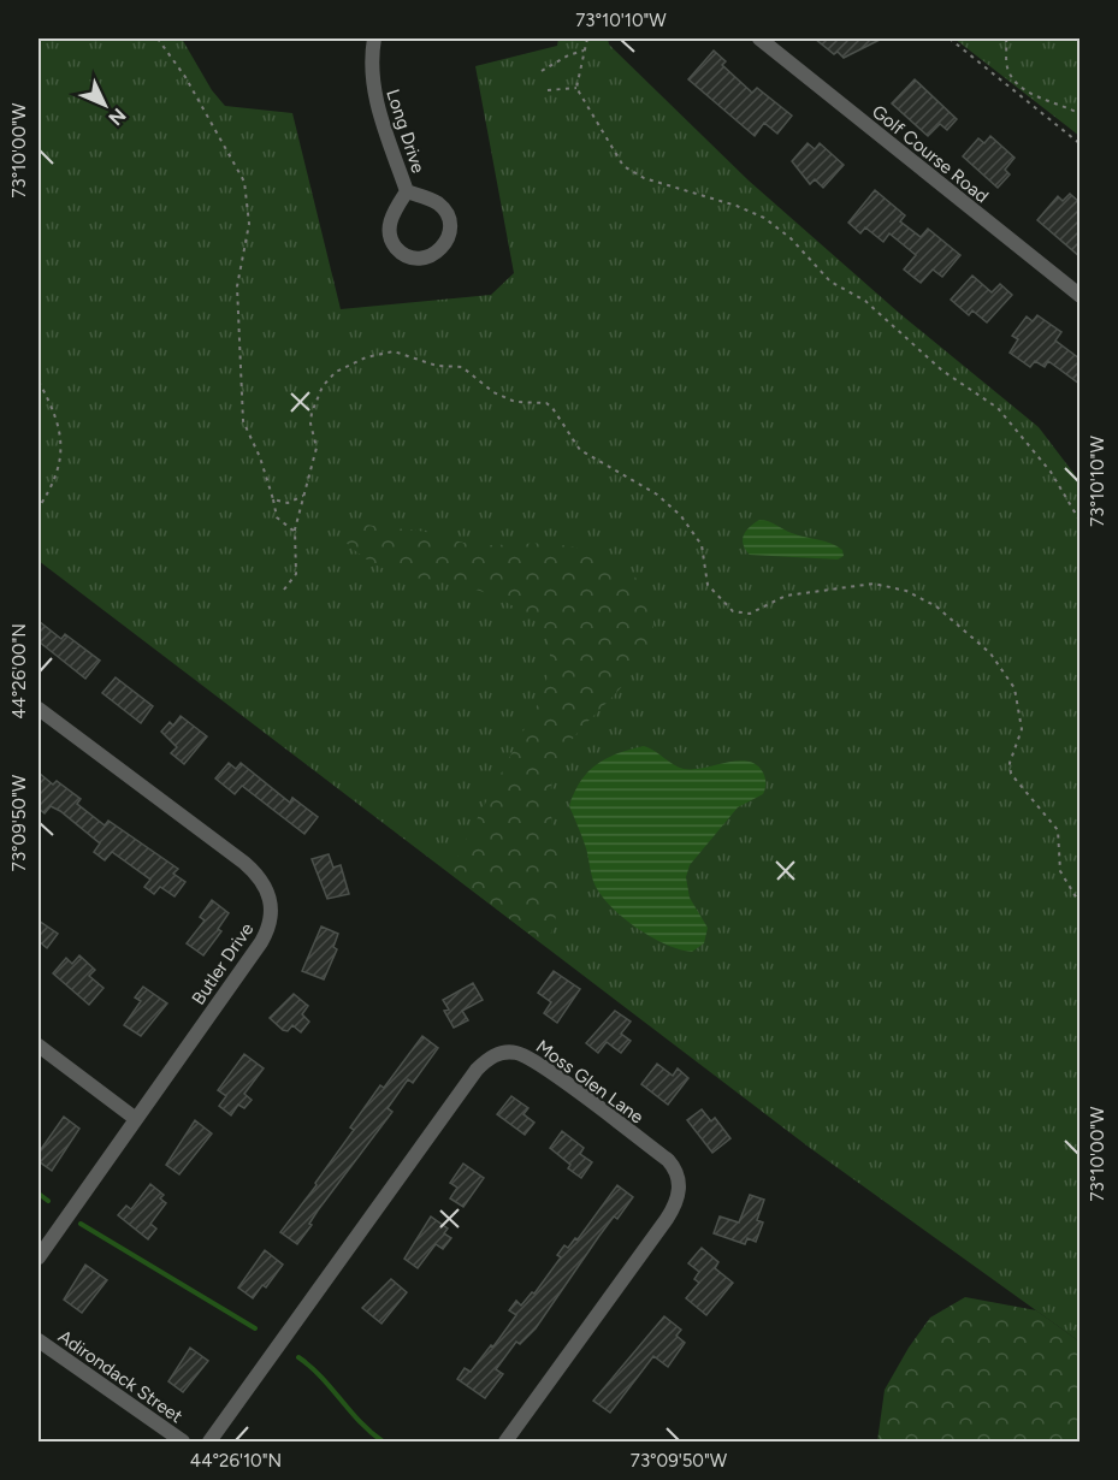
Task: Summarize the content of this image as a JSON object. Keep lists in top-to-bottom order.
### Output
{
  "streets": {
    "street": [
      "Long Drive",
      "Golf Course Road",
      "Butler Drive",
      "Moss Glen Lane",
      "Adirondack Street"
    ]
  },
  "north": "bottom right",
  "coordinates": [
    "73°10'10\"W",
    "73°10'00\"W",
    "44°26'00\"N",
    "73°09'50\"W",
    "44°26'10\"N"
  ]
}
